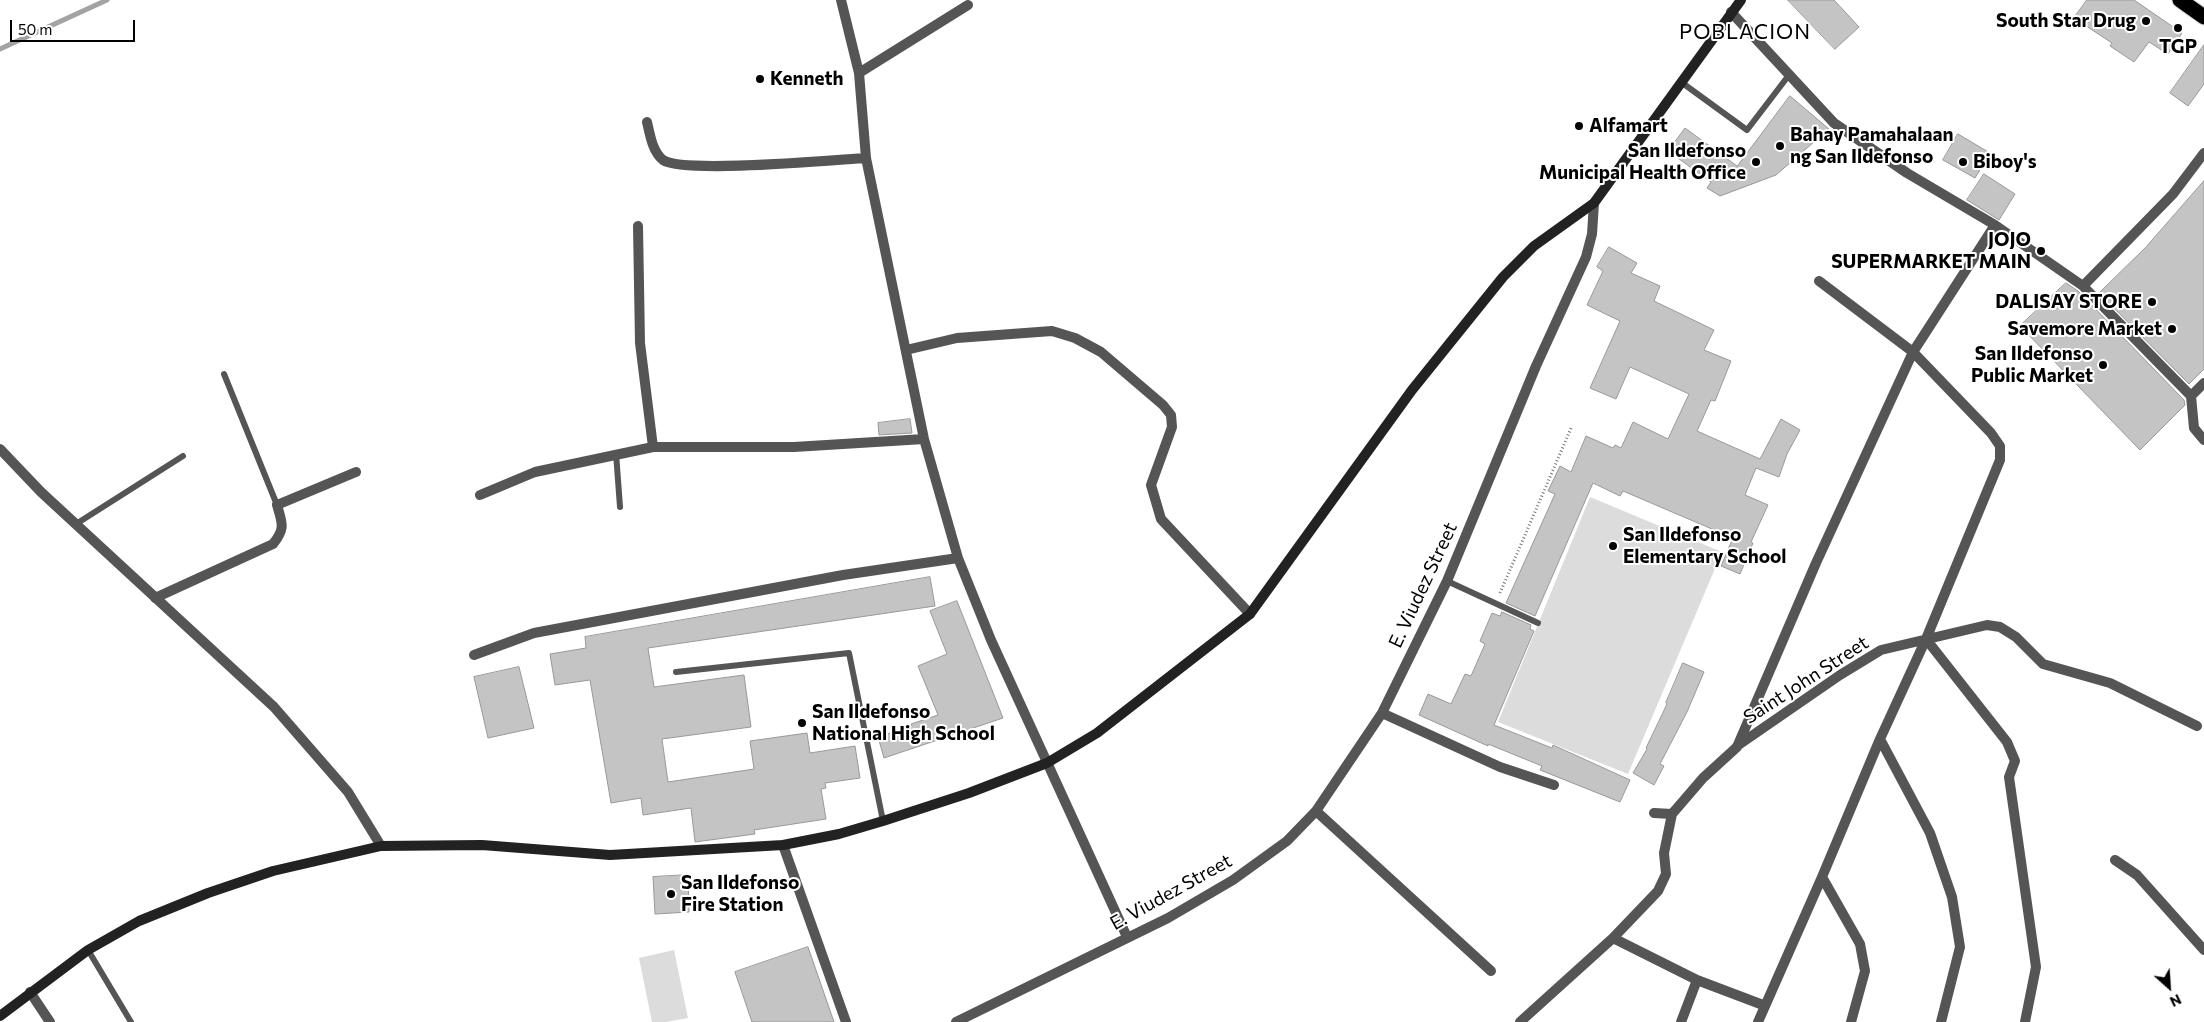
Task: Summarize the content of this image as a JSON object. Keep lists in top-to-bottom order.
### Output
{
  "streets": {
    "street": ["E. Viudez Street", "Saint John Street"]
  },
  "districts": ["POBLACION"],
  "places": [
    "South Star Drug",
    "TGP",
    "Kenneth",
    "Alfamart",
    "Bahay Pamahalaan ng San Ildefonso",
    "San Ildefonso Municipal Health Office",
    "Biboy's",
    "JOJO SUPERMARKET MAIN",
    "DALISAY STORE",
    "Savemore Market",
    "San Ildefonso Public Market",
    "San Ildefonso Elementary School",
    "San Ildefonso National High School",
    "San Ildefonso Fire Station"
  ],
  "scale_bar": "50 m",
  "north": "bottom right"
}
